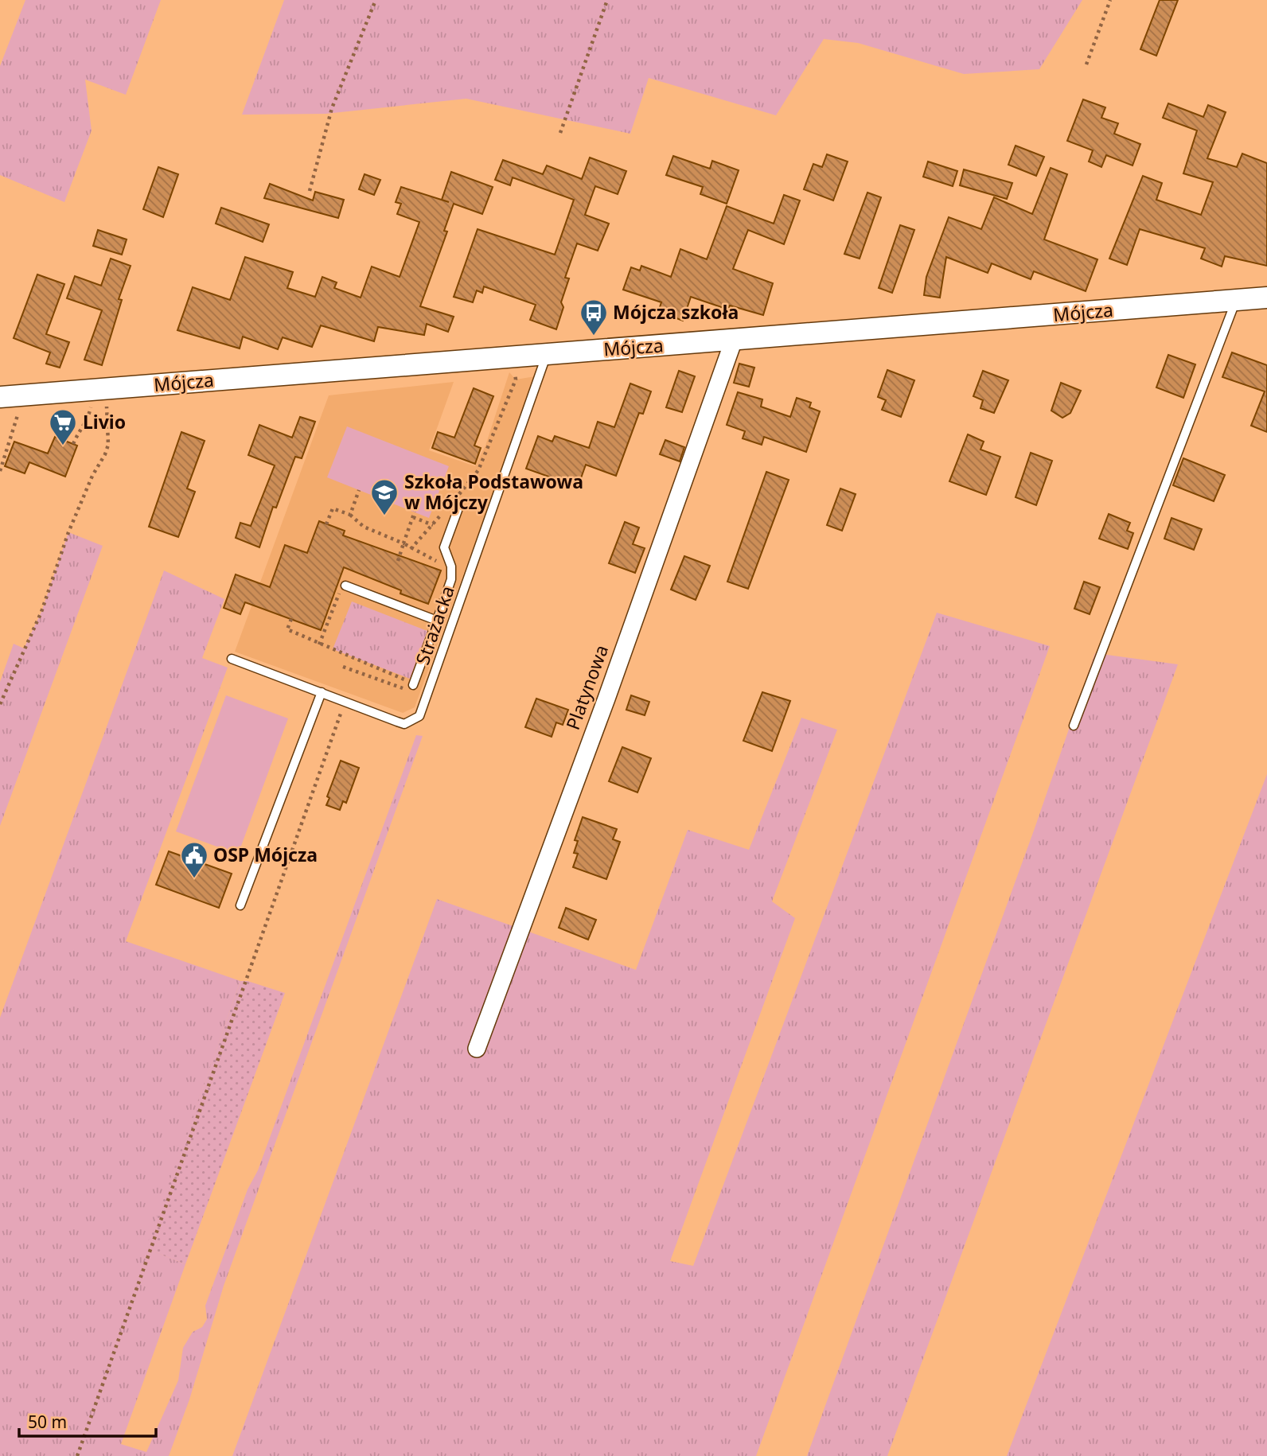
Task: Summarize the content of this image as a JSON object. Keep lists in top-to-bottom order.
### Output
{
  "streets": {
    "street": ["Mójcza", "Platynowa"],
    "lane": ["Strażacka"]
  },
  "crossings": [
    ["Mójcza", "Strażacka"],
    ["Mójcza", "Platynowa"]
  ],
  "places": {
    "bus stop": ["Mójcza szkoła"],
    "supermarket": ["Livio"],
    "school or university": ["Szkoła Podstawowa w Mójczy"],
    "public building": ["OSP Mójcza"]
  },
  "scale_bar": "50 m"
}
